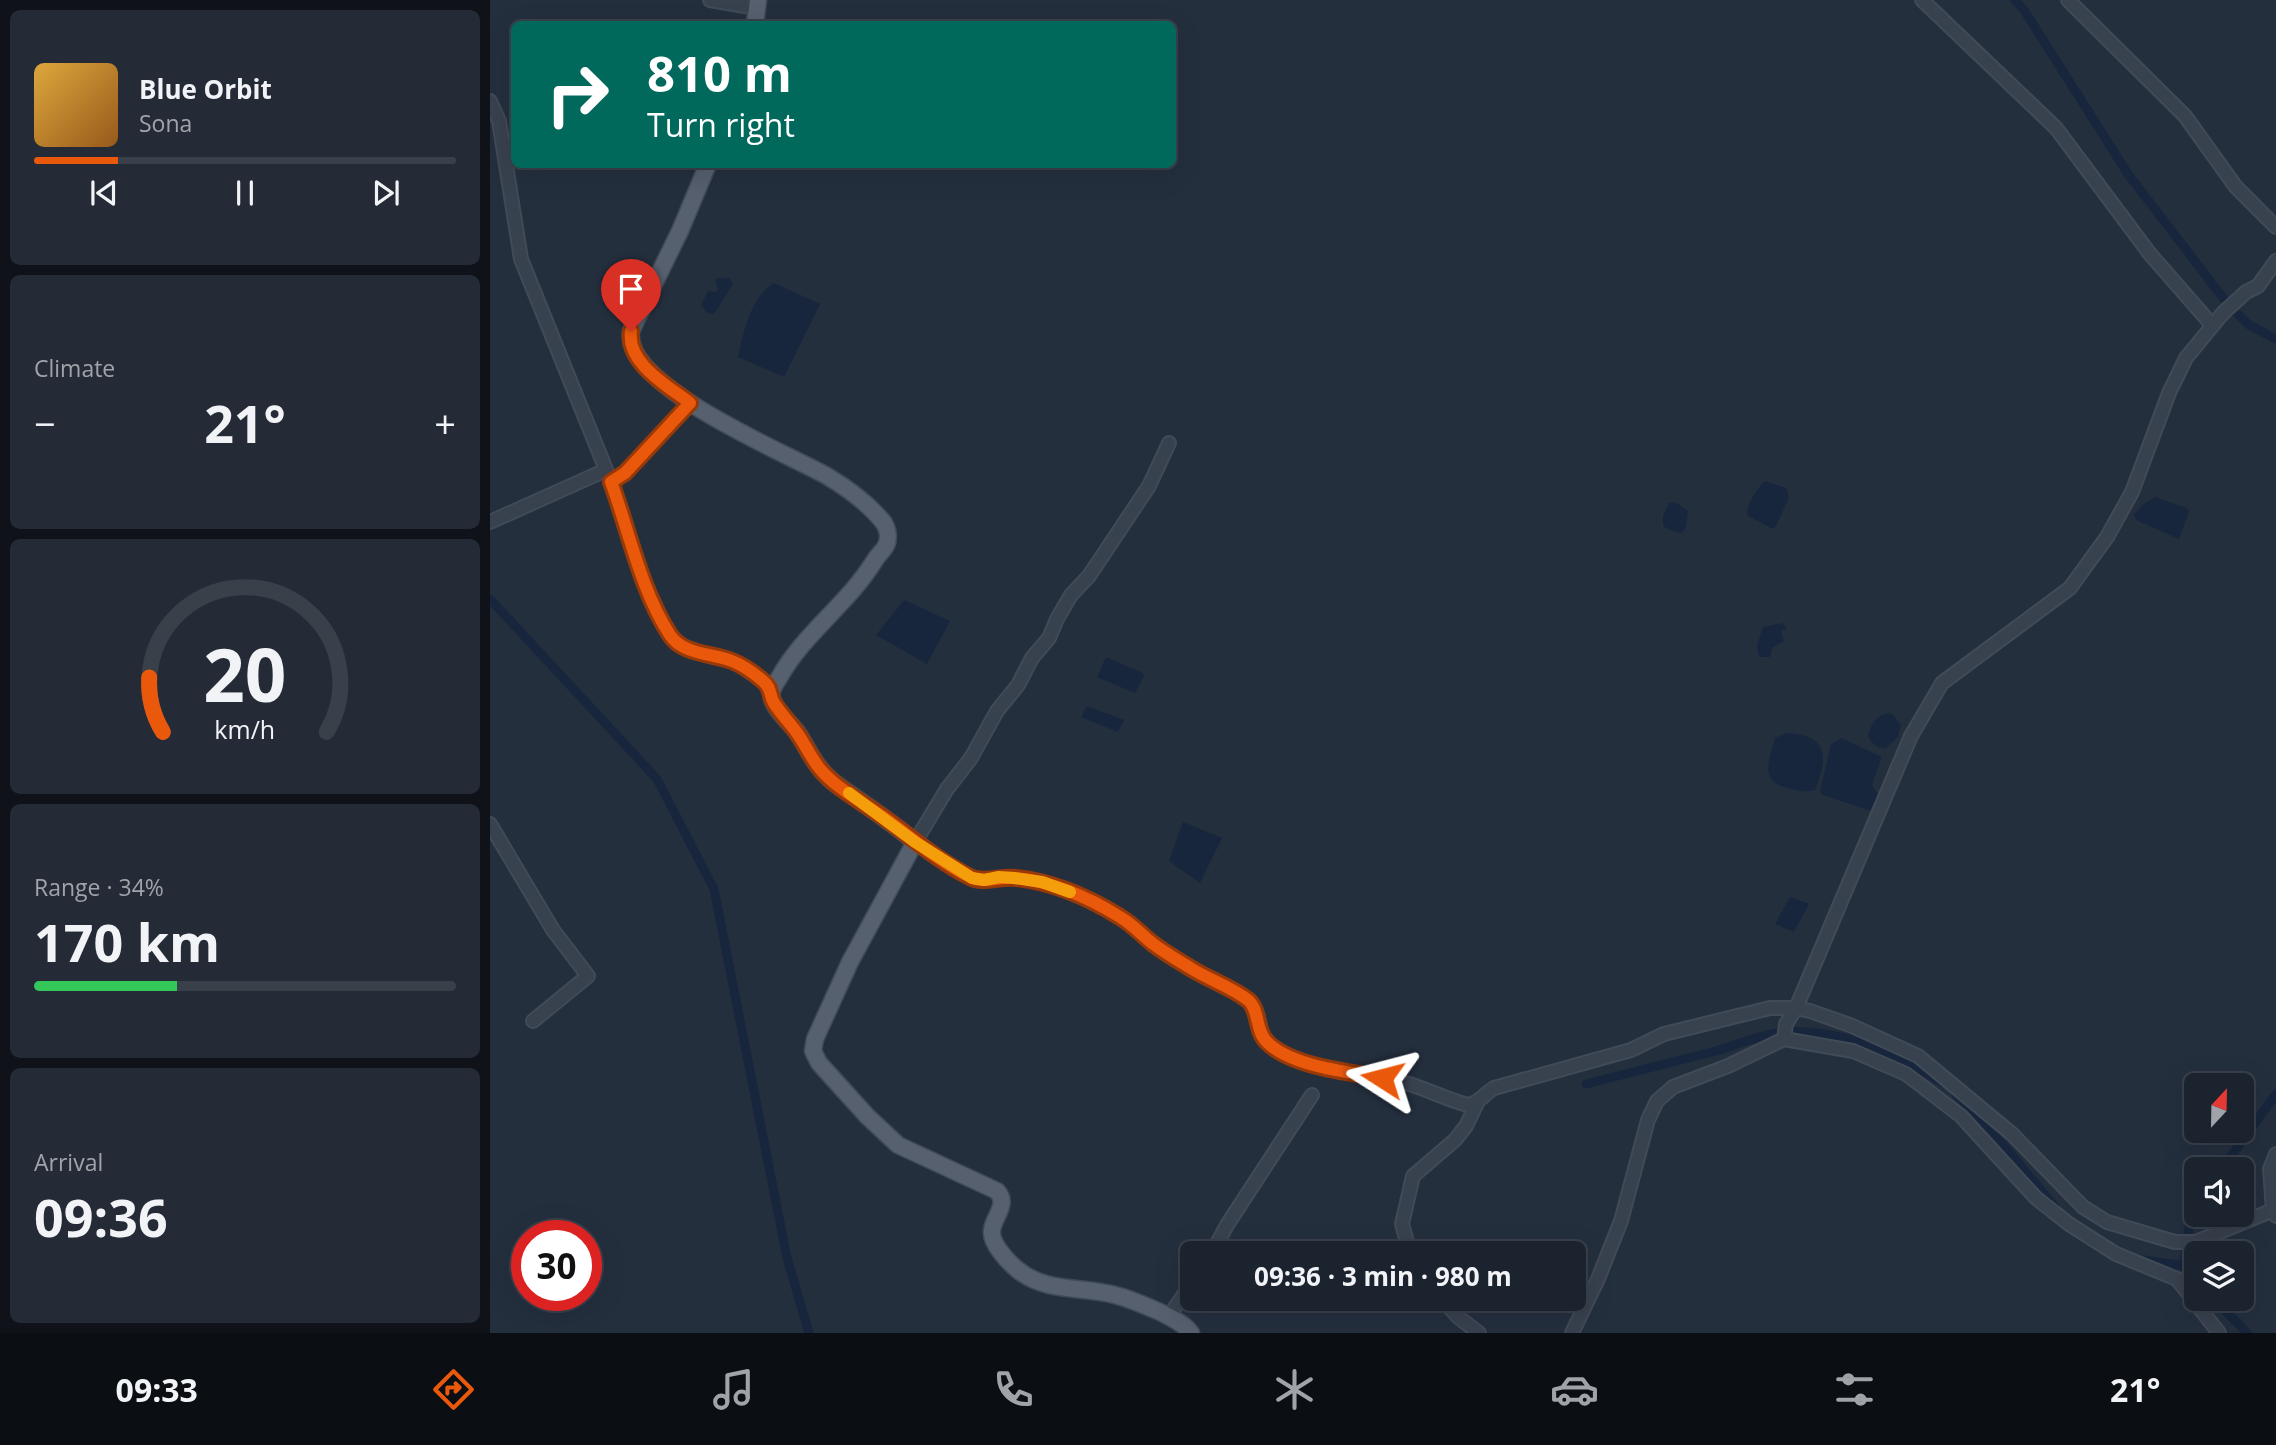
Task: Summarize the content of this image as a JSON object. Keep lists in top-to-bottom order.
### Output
{
  "north": "top",
  "page": {
    "turn": ["810 m", "Turn right"],
    "song": ["Blue Orbit", "Sona"],
    "tile": [
      "Climate",
      ["Range · 34%", "170 km"],
      ["Arrival", "09:36"]
    ],
    "heat": ["−", "21°", "+"],
    "limit": "30",
    "trip": "09:36 · 3 min · 980 m",
    "tabs": ["09:33", "21°"],
    "gauge": ["20", "km/h"]
  }
}
